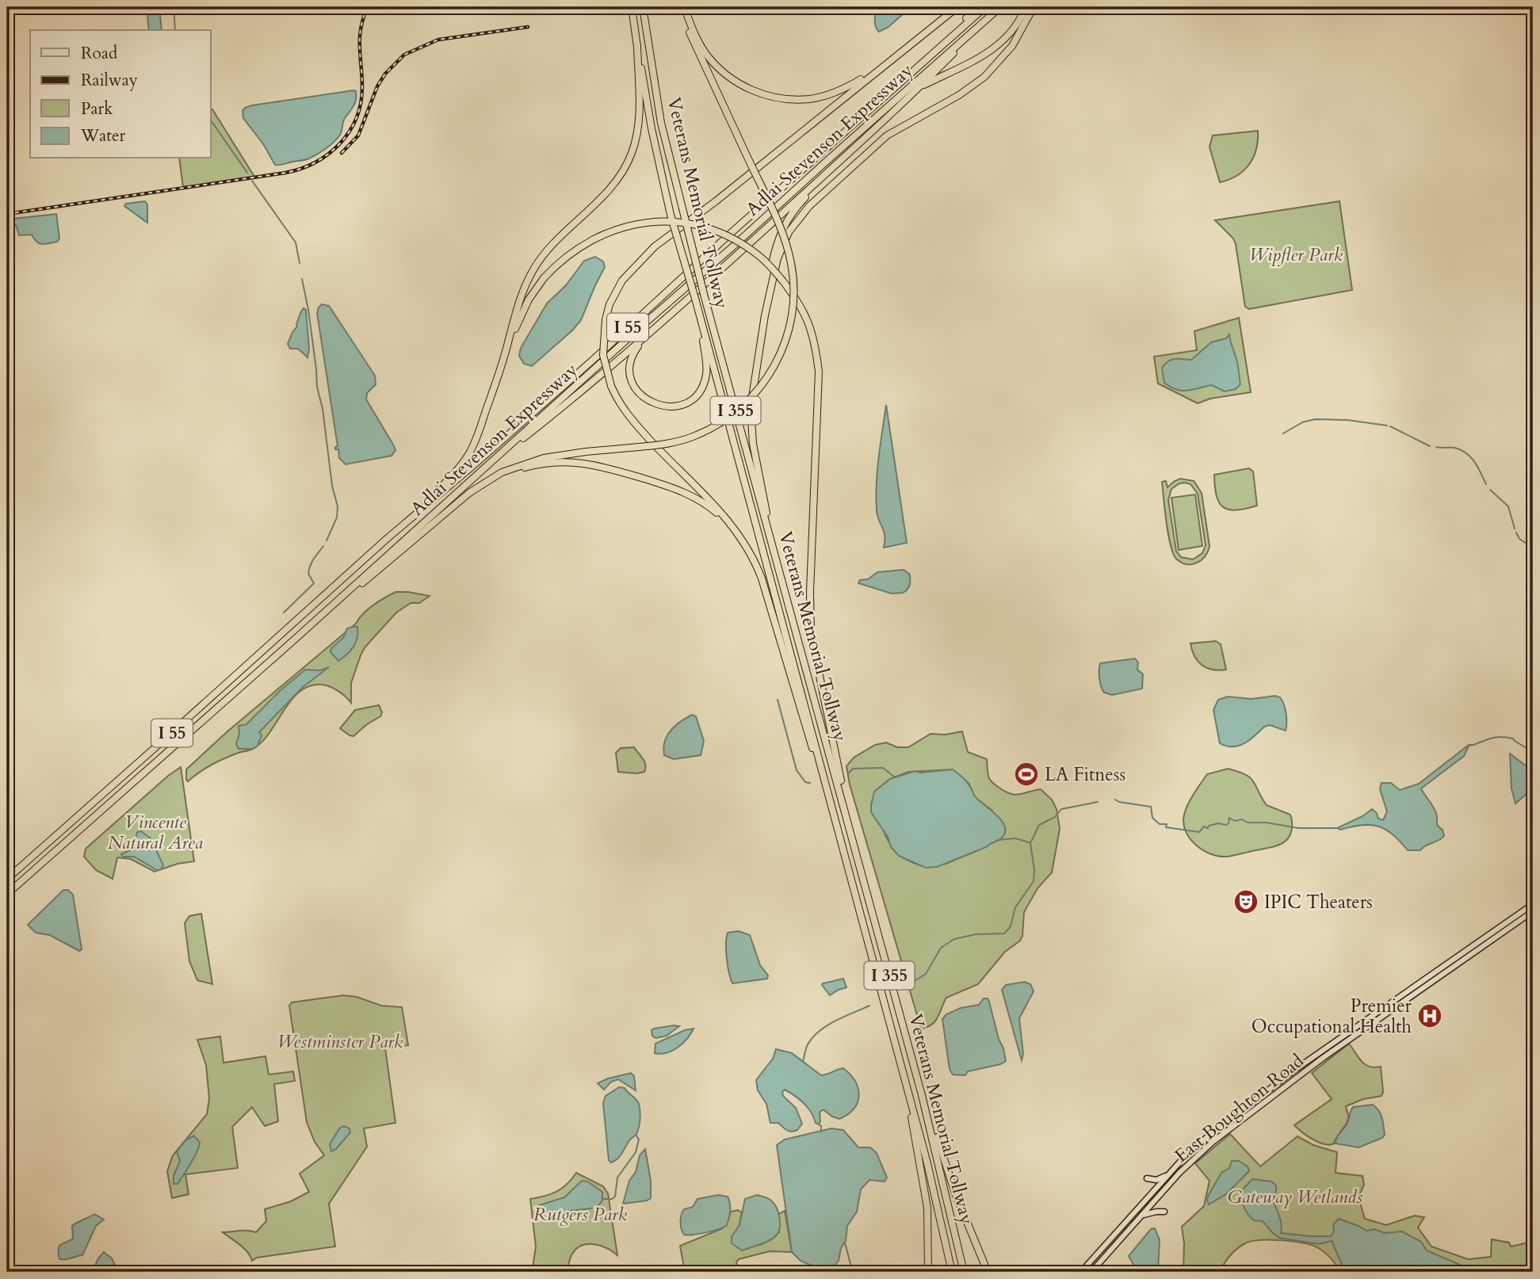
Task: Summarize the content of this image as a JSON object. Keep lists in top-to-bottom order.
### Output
{
  "streets": {
    "highway": [
      "Adlai Stevenson Expressway",
      "Veterans Memorial Tollway",
      "I 55",
      "I 355"
    ],
    "main road": ["East Boughton Road"]
  },
  "parks": [
    "Wipfler Park",
    "Vincente Natural Area",
    "Westminster Park",
    "Gateway Wetlands",
    "Rutgers Park"
  ],
  "places": {
    "sports": ["LA Fitness"],
    "theatre": ["IPIC Theaters"],
    "hospital": ["Premier Occupational Health"]
  },
  "legend": [
    "Road",
    "Railway",
    "Park",
    "Water"
  ]
}
